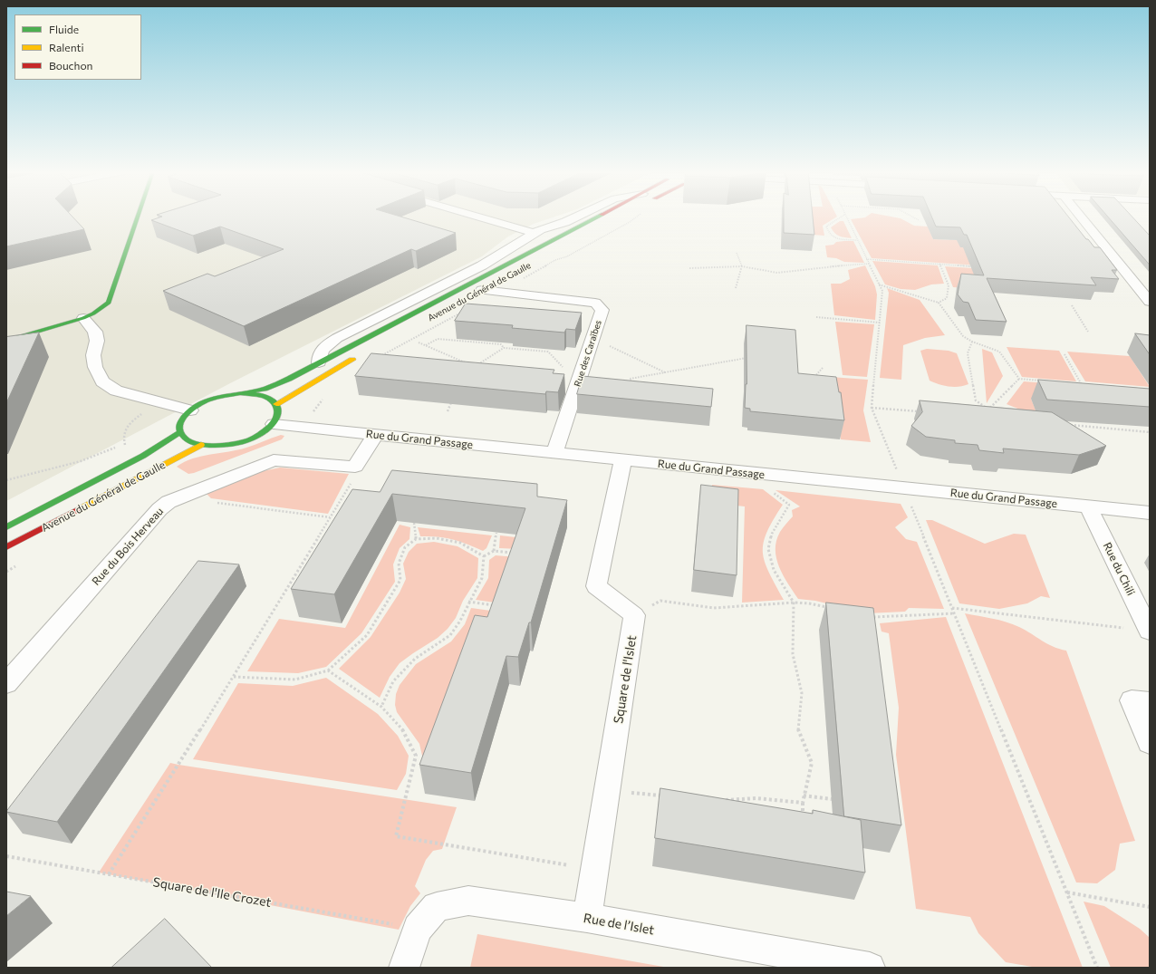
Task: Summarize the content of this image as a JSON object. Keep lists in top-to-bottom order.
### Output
{
  "streets": {
    "main road": ["Avenue du Général de Gaulle"],
    "street": [
      "Rue des Caraïbes",
      "Rue du Grand Passage",
      "Rue du Bois Herveau",
      "Rue du Chili",
      "Square de l'Islet",
      "Rue de l’Islet"
    ],
    "path": ["Square de l'Ile Crozet"]
  },
  "crossings": [
    ["Rue des Caraïbes", "Rue du Grand Passage"],
    ["Rue du Grand Passage", "Rue du Bois Herveau"],
    ["Rue du Grand Passage", "Rue du Chili"],
    ["Square de l'Islet", "Rue de l’Islet"],
    ["Square de l'Ile Crozet", "Rue de l’Islet"]
  ],
  "legend": ["Fluide", "Ralenti", "Bouchon"]
}
